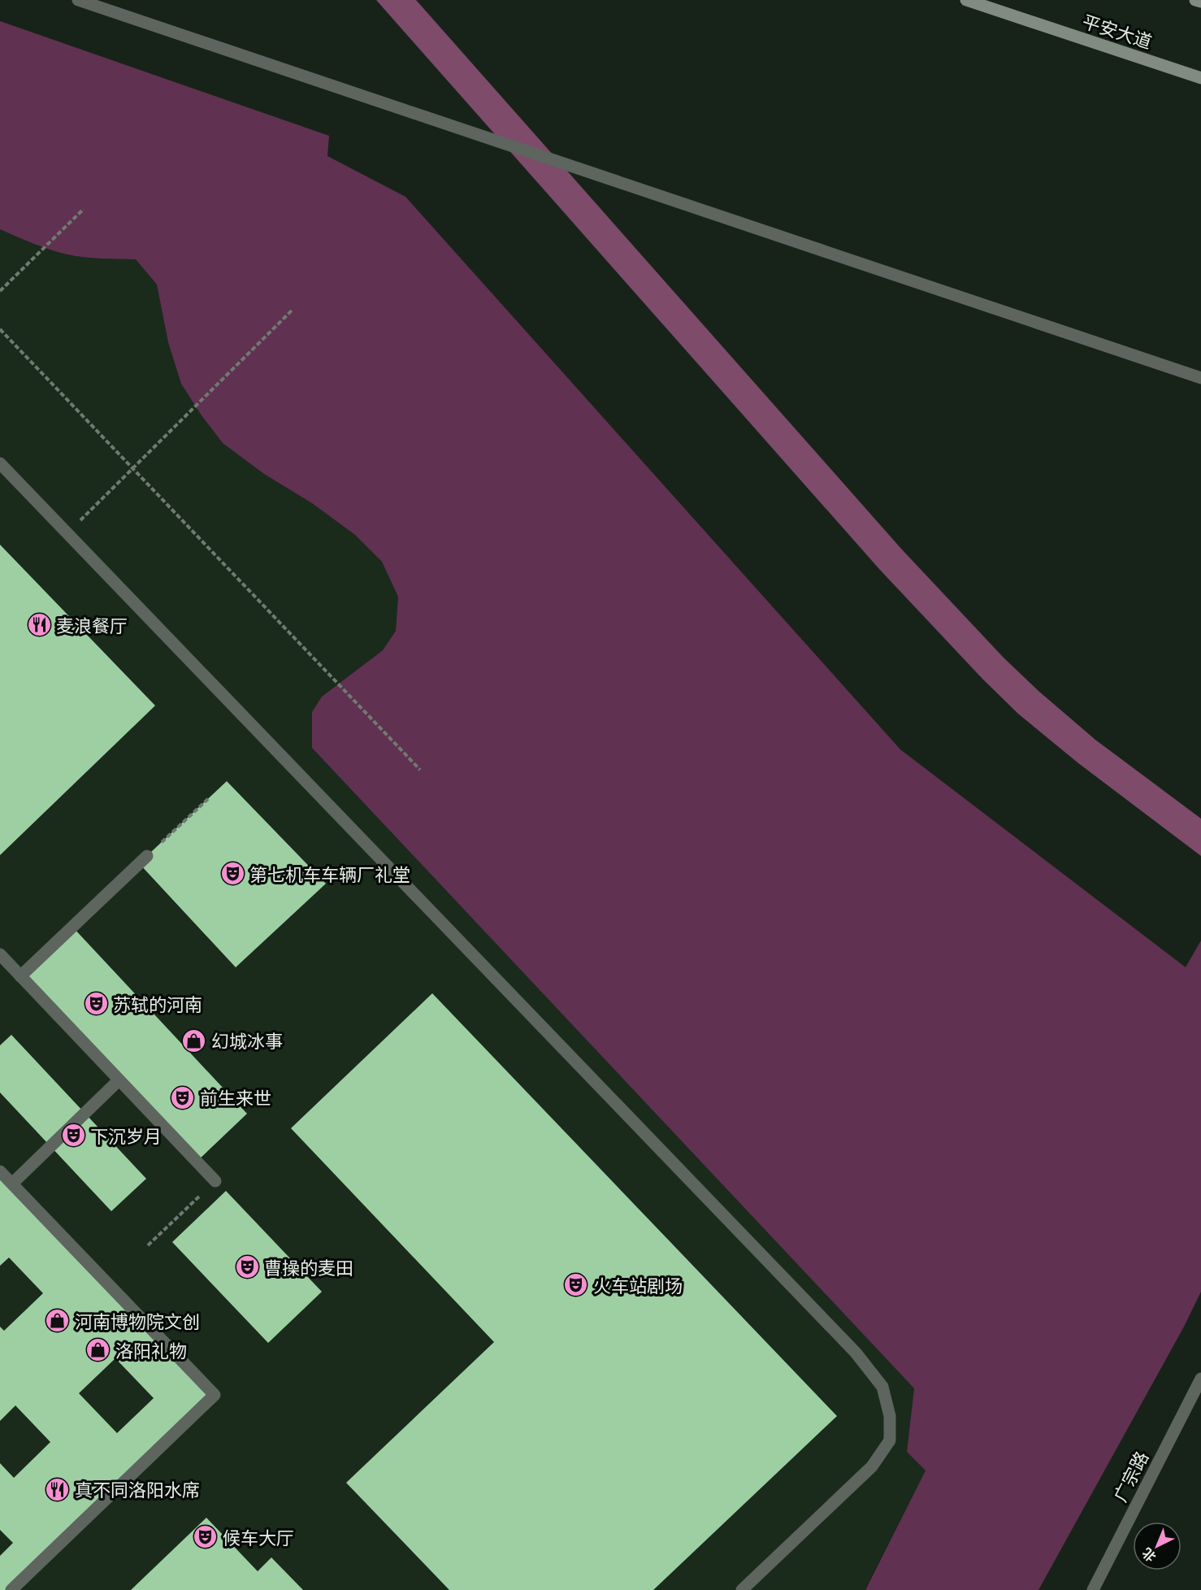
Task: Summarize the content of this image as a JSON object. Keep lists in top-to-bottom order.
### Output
{
  "streets": {
    "main road": ["平安大道"],
    "street": ["广宗路"]
  },
  "places": {
    "restaurant": ["麦浪餐厅", "真不同洛阳水席"],
    "theatre": [
      "第七机车车辆厂礼堂",
      "苏轼的河南",
      "前生来世",
      "下沉岁月",
      "曹操的麦田",
      "火车站剧场",
      "候车大厅"
    ],
    "shop": ["幻城冰事", "河南博物院文创", "洛阳礼物"]
  },
  "north": "bottom left"
}
